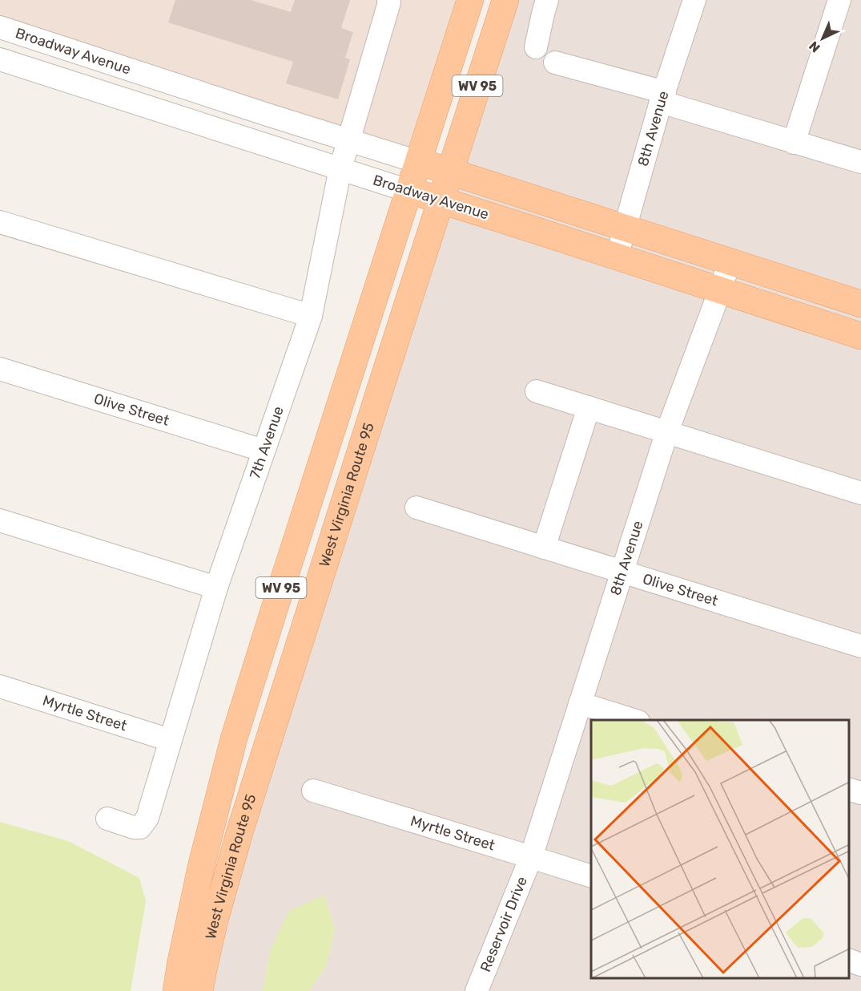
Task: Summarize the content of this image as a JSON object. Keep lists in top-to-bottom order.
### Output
{
  "streets": {
    "main road": ["Broadway Avenue", "WV 95", "West Virginia Route 95"],
    "street": [
      "8th Avenue",
      "Olive Street",
      "7th Avenue",
      "Myrtle Street",
      "Reservoir Drive"
    ]
  },
  "crossings": [
    ["Broadway Avenue", "8th Avenue"],
    ["Broadway Avenue", "7th Avenue"],
    ["Broadway Avenue", "West Virginia Route 95"],
    ["8th Avenue", "Olive Street"],
    ["8th Avenue", "Myrtle Street"],
    ["8th Avenue", "Reservoir Drive"],
    ["Olive Street", "7th Avenue"],
    ["7th Avenue", "Myrtle Street"],
    ["Myrtle Street", "Reservoir Drive"]
  ],
  "north": "bottom left"
}
